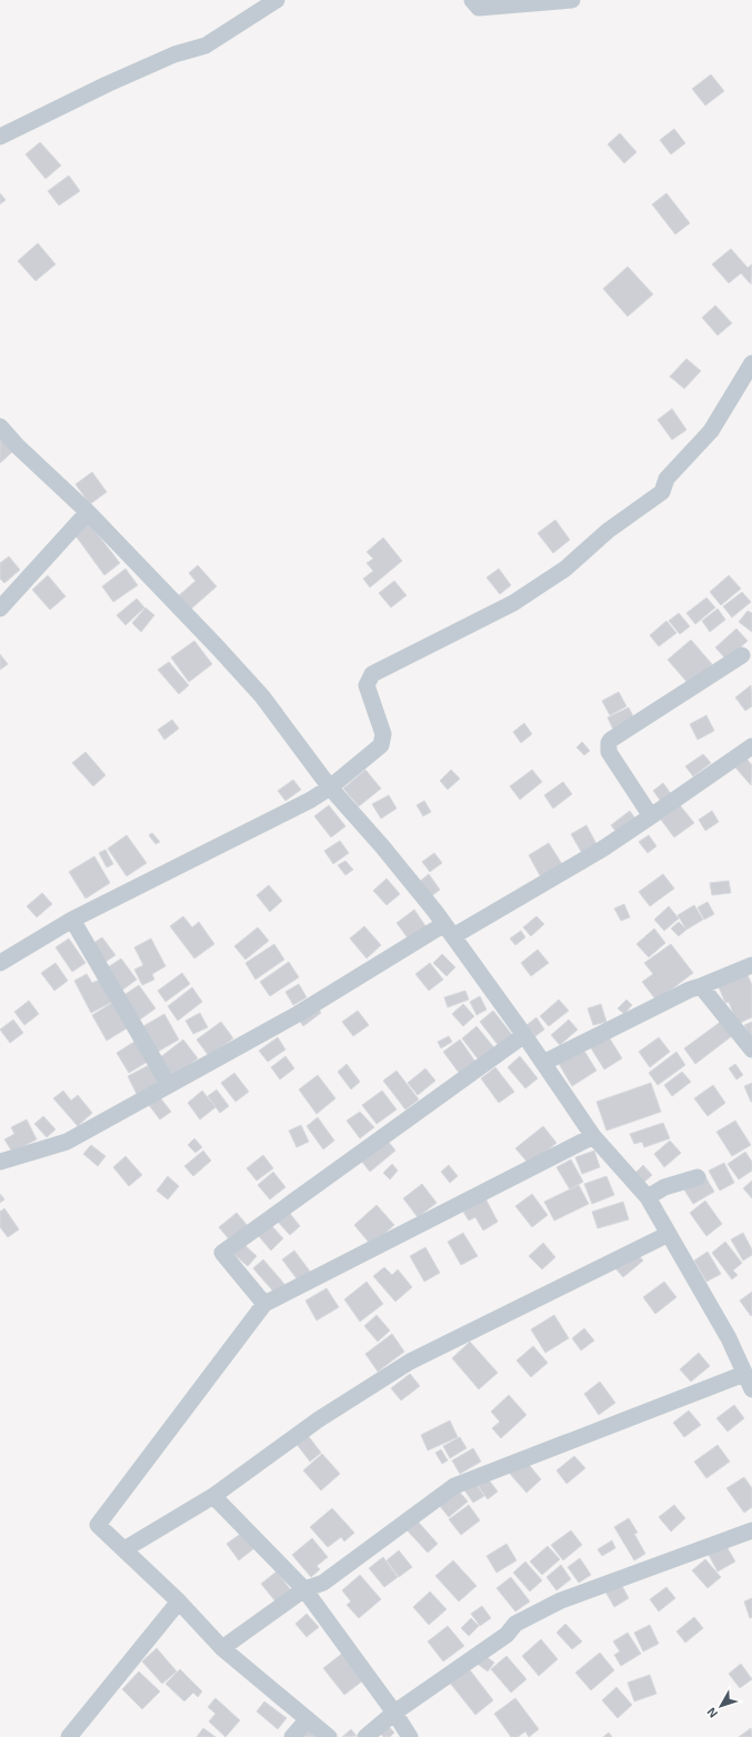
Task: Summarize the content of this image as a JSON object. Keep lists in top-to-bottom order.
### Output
{
  "north": "bottom left"
}
